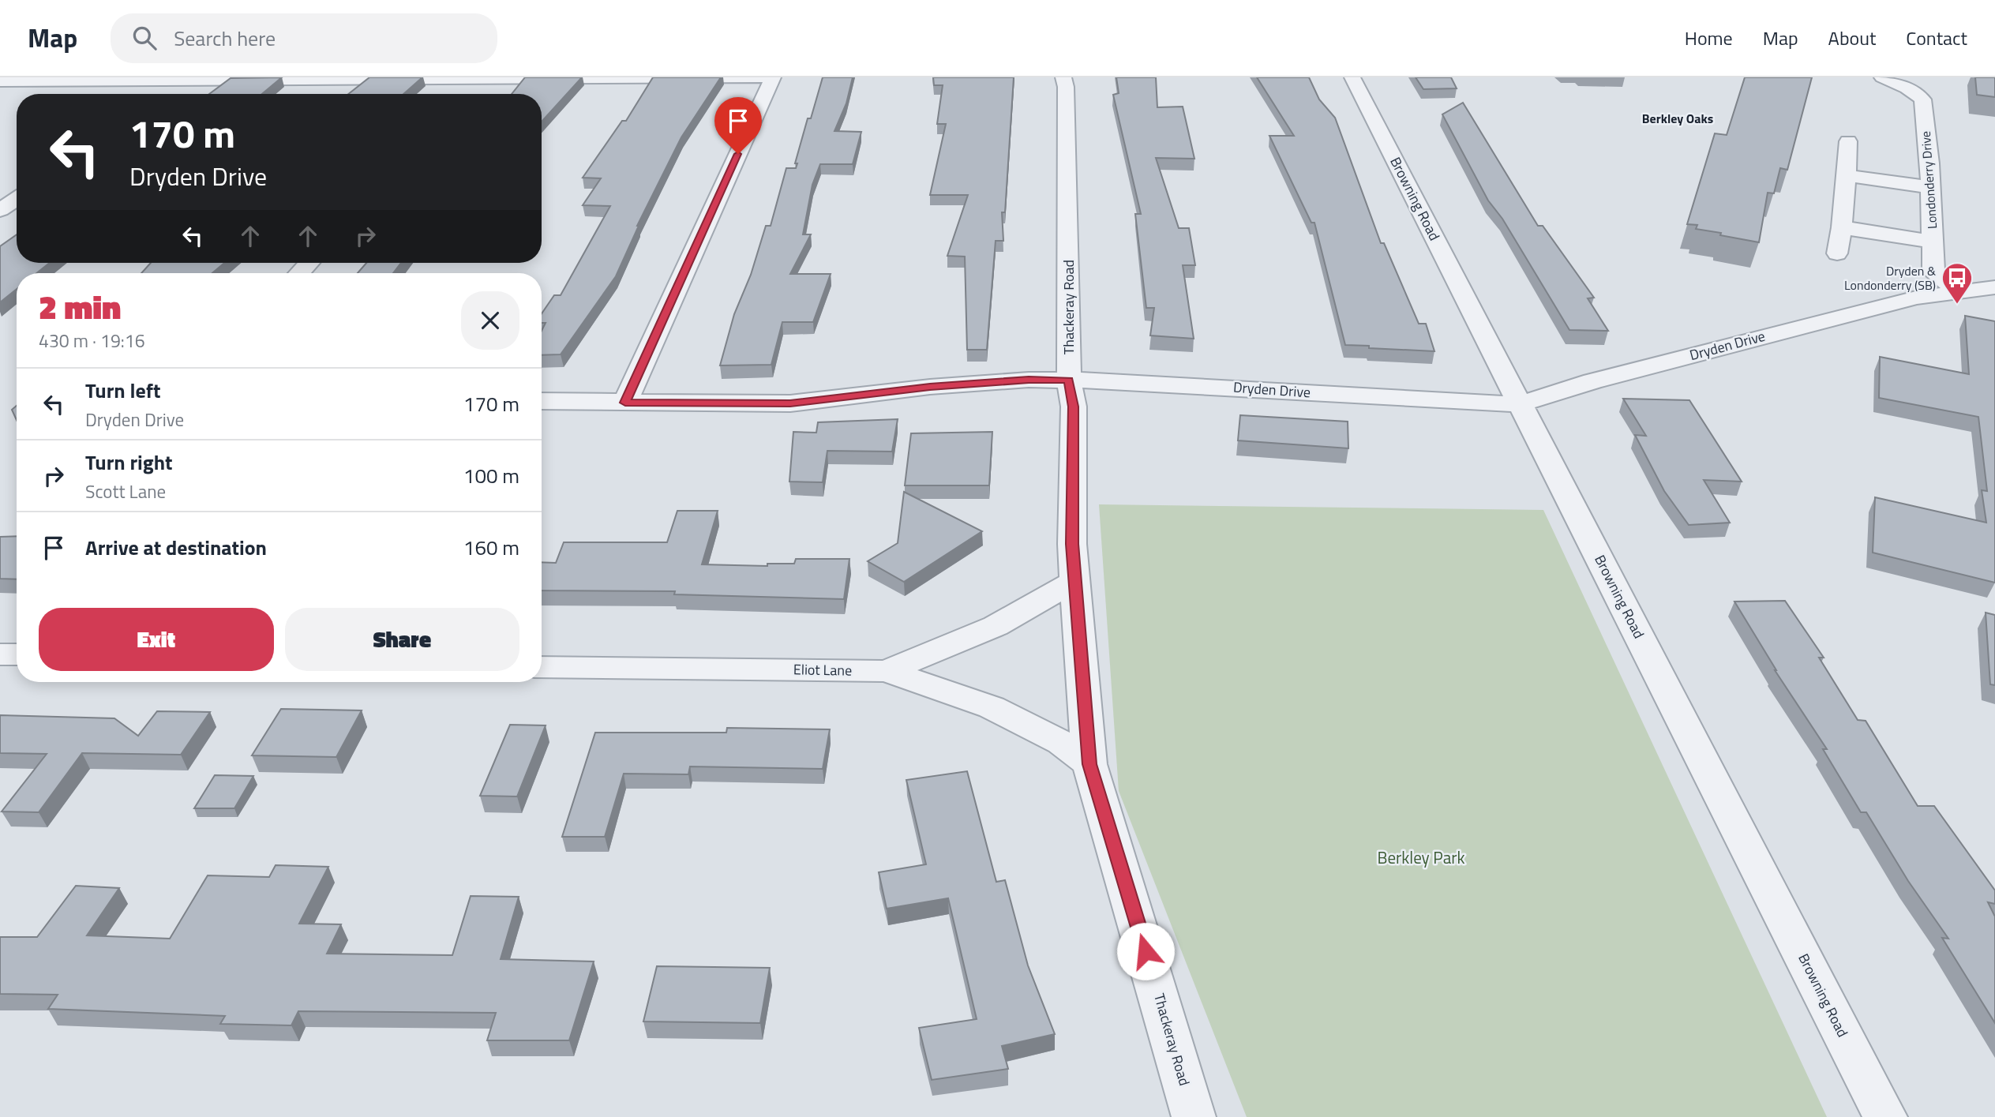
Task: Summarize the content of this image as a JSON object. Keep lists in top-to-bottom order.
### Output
{
  "streets": {
    "street": [
      "Londonderry Drive",
      "Browning Road",
      "Thackeray Road",
      "Dryden Drive",
      "Eliot Lane"
    ]
  },
  "crossings": [
    ["Londonderry Drive", "Dryden Drive"],
    ["Browning Road", "Dryden Drive"],
    ["Thackeray Road", "Dryden Drive"],
    ["Thackeray Road", "Eliot Lane"]
  ],
  "districts": ["Berkley Oaks"],
  "parks": ["Berkley Park"],
  "places": {
    "bus stop": ["Dryden & Londonderry (SB)"]
  },
  "page": {
    "header": "Map",
    "search": "Search here",
    "nav": [
      "Home",
      "Map",
      "About",
      "Contact"
    ],
    "turn": ["170 m", "Dryden Drive"],
    "heading": ["2 min", "430 m · 19:16"],
    "list": [
      {
        "name": "Turn left",
        "note": "Dryden Drive",
        "value": "170 m"
      },
      {
        "name": "Turn right",
        "note": "Scott Lane",
        "value": "100 m"
      },
      {
        "name": "Arrive at destination",
        "value": "160 m"
      }
    ],
    "buttons": ["Exit", "Share"]
  }
}
